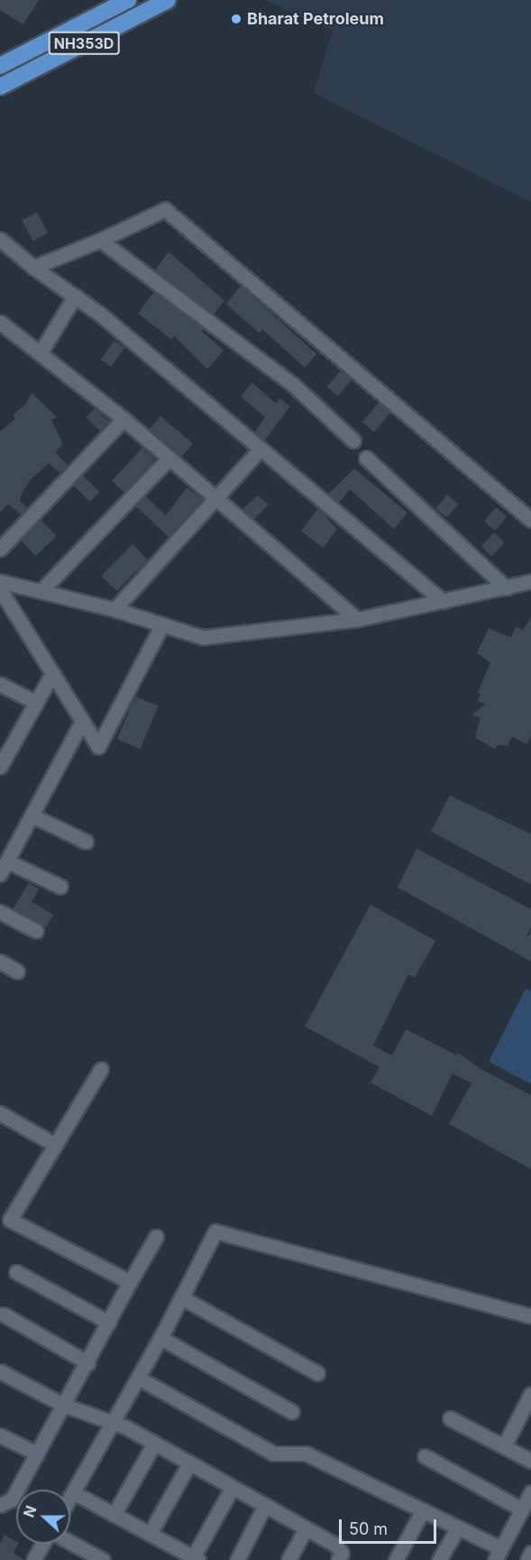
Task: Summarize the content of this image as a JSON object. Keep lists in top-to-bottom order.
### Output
{
  "streets": {
    "highway": ["NH353D"]
  },
  "places": ["Bharat Petroleum"],
  "scale_bar": "50 m",
  "north": "left"
}
